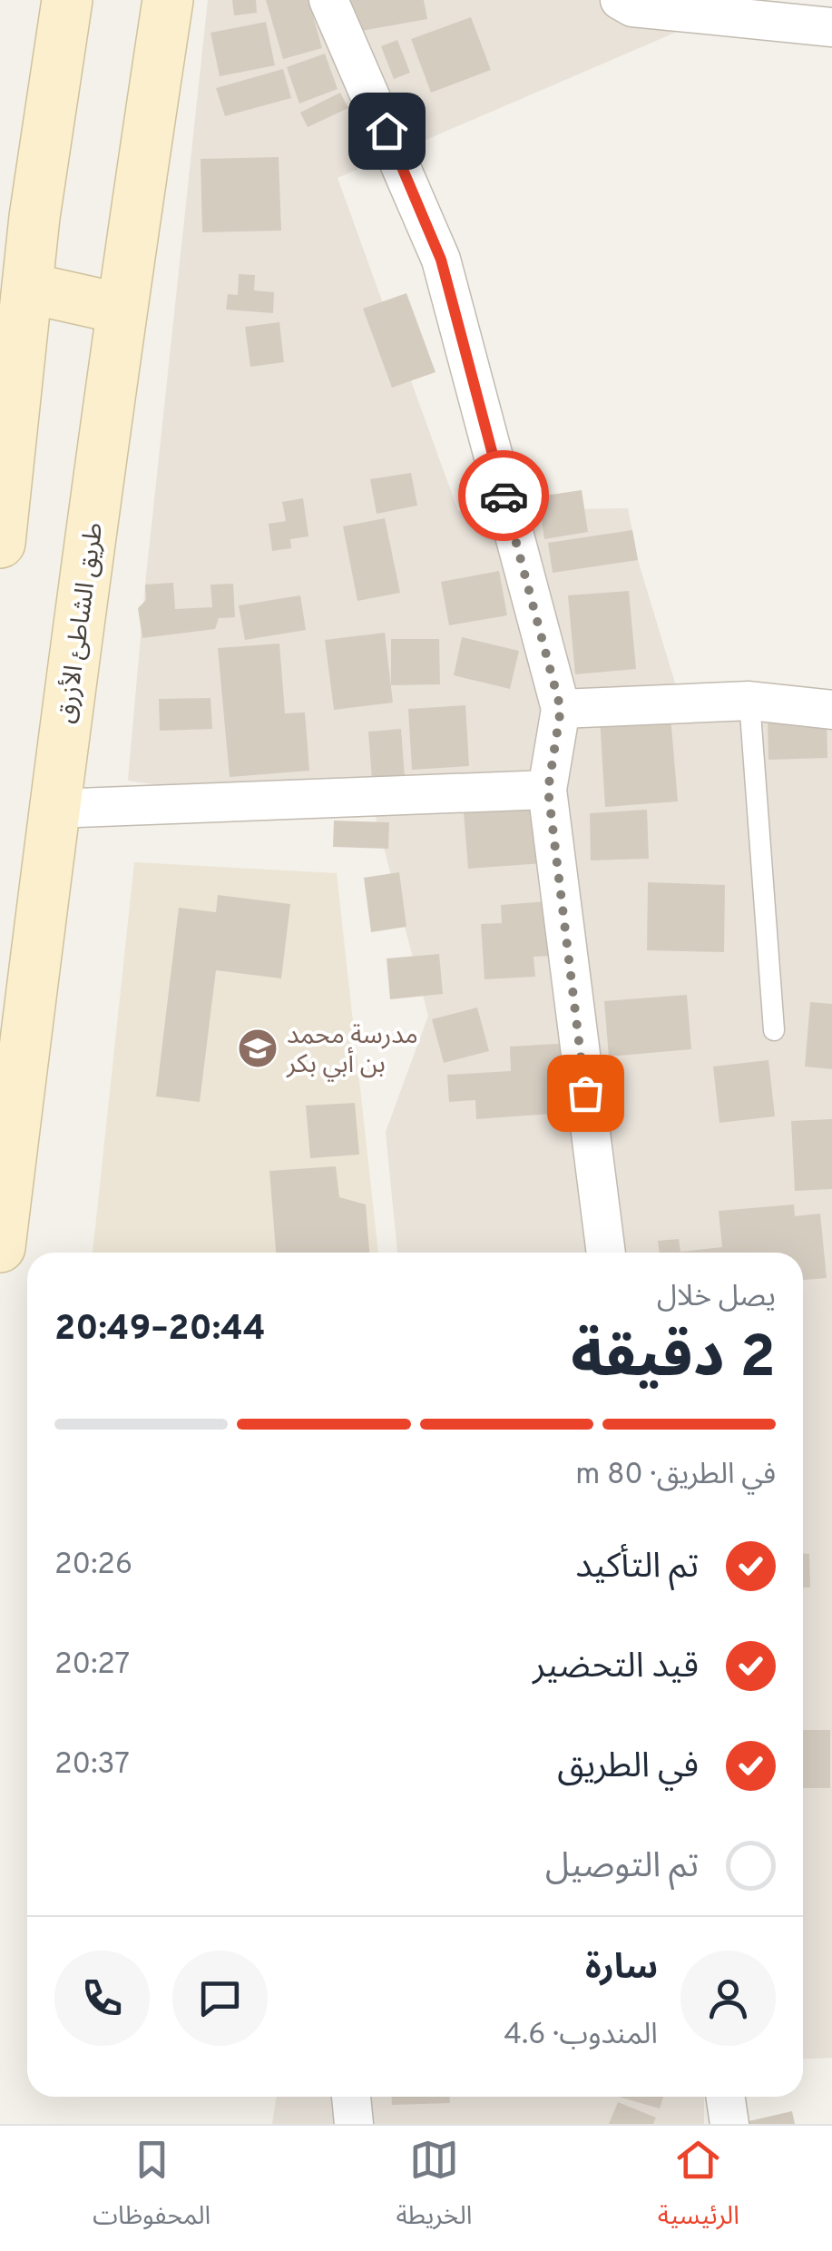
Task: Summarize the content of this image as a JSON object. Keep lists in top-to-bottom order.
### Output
{
  "streets": {
    "main road": ["طريق الشاطئ الأزرق"]
  },
  "places": {
    "school or university": ["مدرسة محمد بن أبي بكر"]
  },
  "page": {
    "heading": ["2 دقيقة", "يصل خلال", "20:44–20:49"],
    "panel": ["سارة", "المندوب · 4.6"],
    "bar": "في الطريق · 80 m",
    "list": [
      ["تم التأكيد", "20:26"],
      ["قيد التحضير", "20:27"],
      ["في الطريق", "20:37"],
      "تم التوصيل"
    ],
    "tabs": ["الرئيسية", "الخريطة", "المحفوظات"]
  }
}
